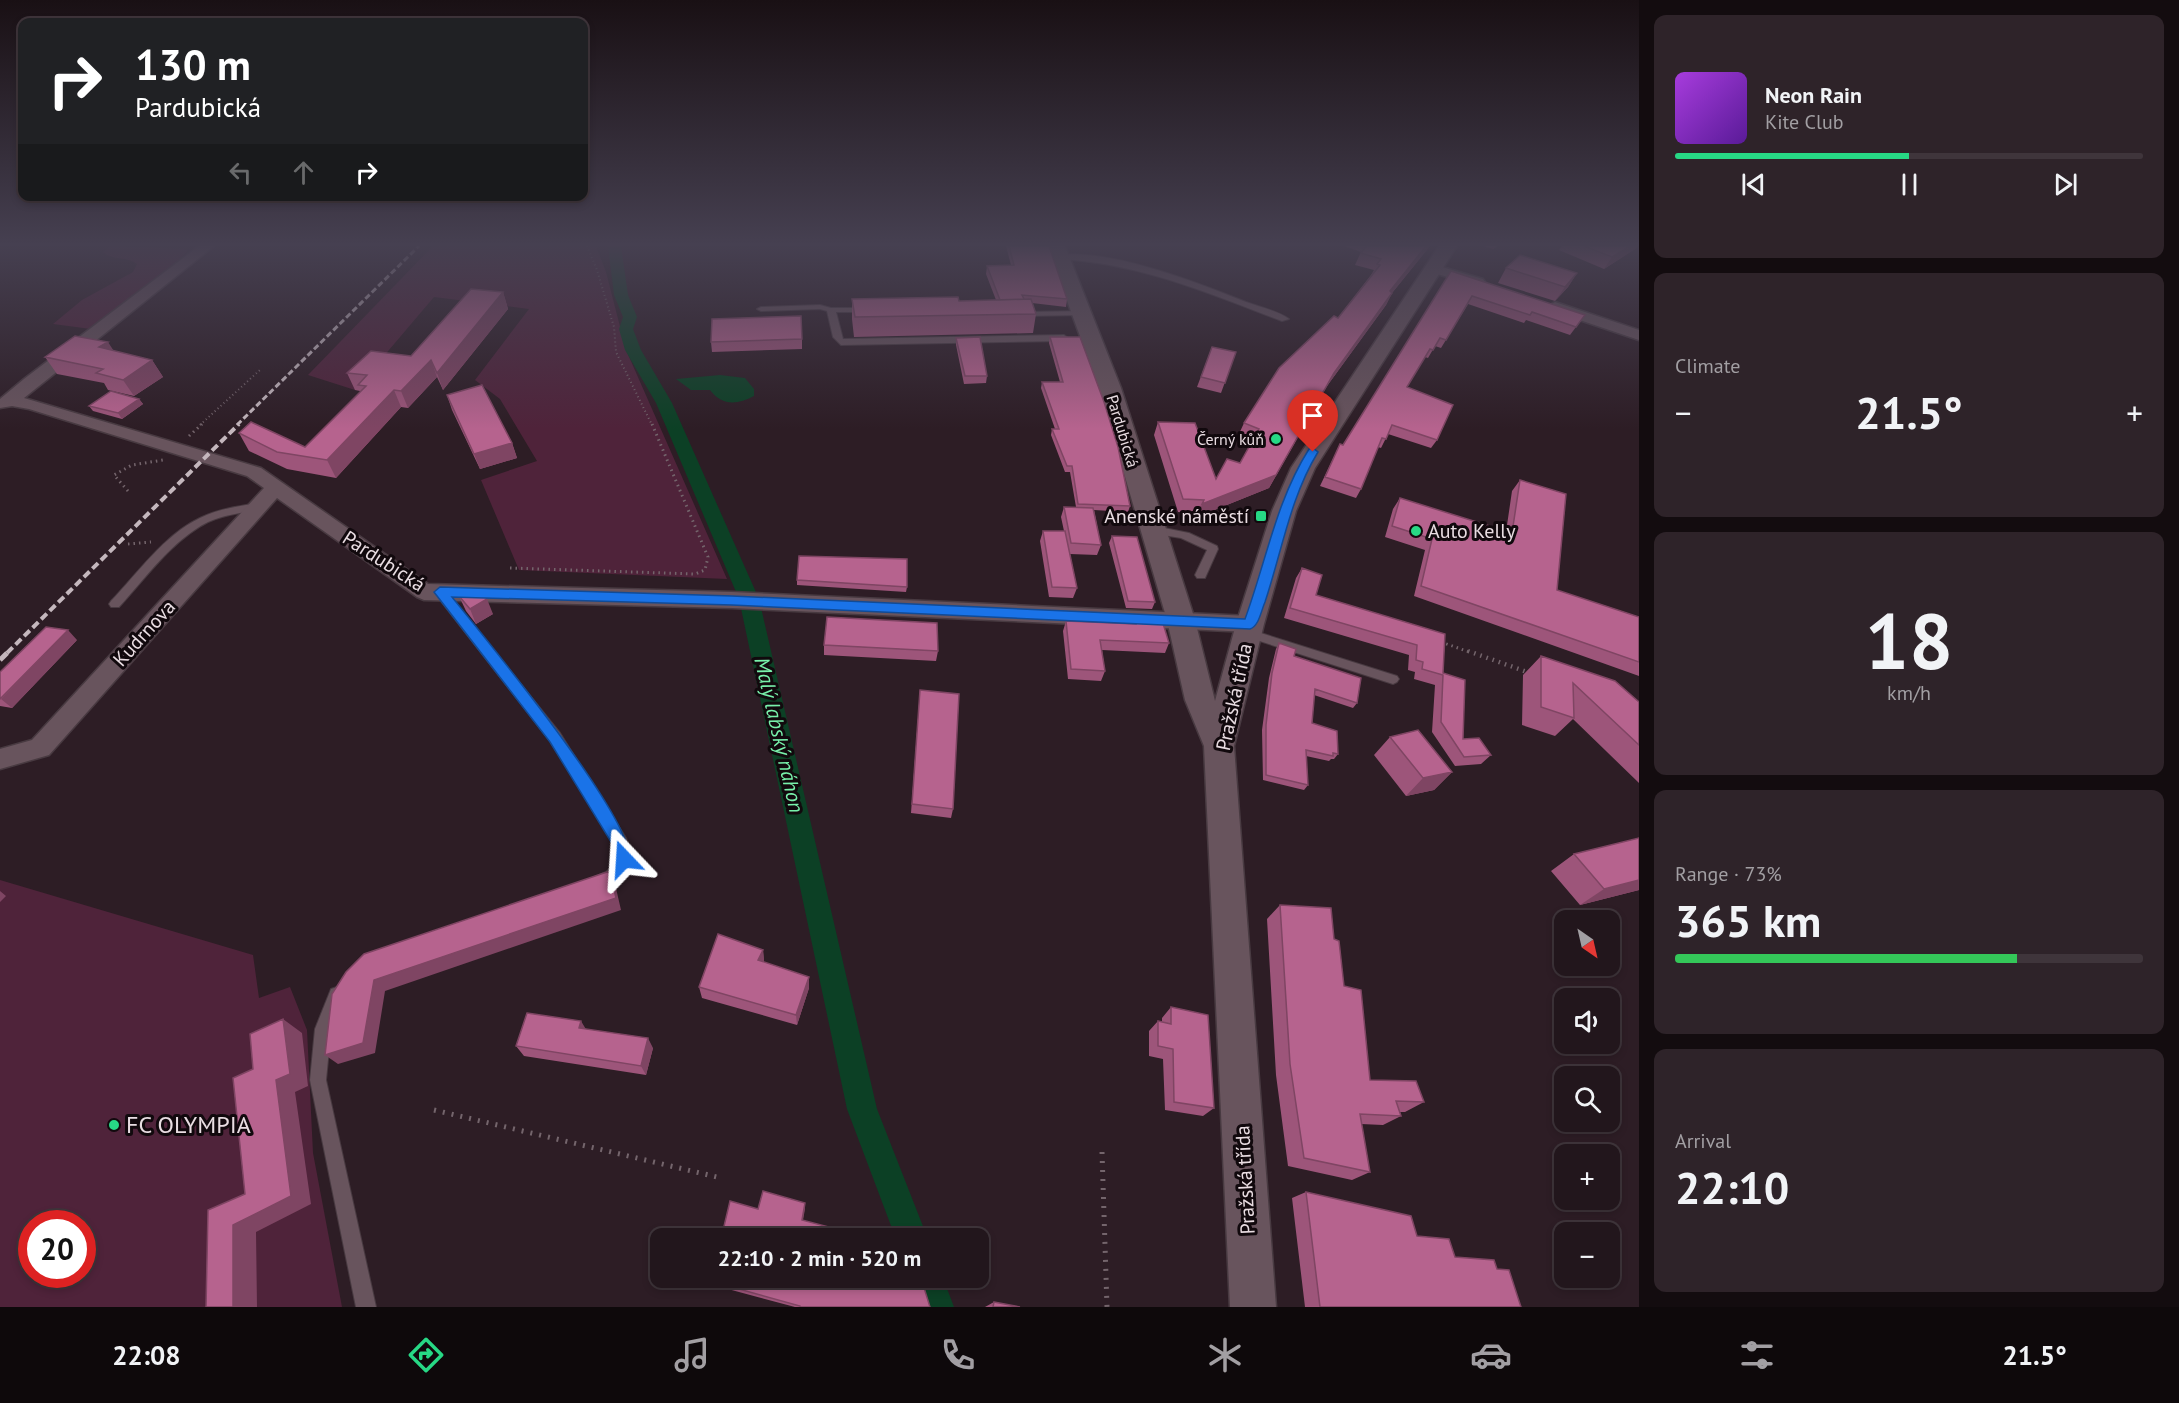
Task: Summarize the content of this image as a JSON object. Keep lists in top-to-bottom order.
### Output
{
  "streets": {
    "street": ["Pardubická", "Kudrnova", "Pražská třída"]
  },
  "crossings": [
    ["Pardubická", "Kudrnova"],
    ["Pardubická", "Pražská třída"]
  ],
  "water": ["Malý labský náhon"],
  "places": {
    "other": ["Černý kůň", "Auto Kelly", "FC OLYMPIA"],
    "transit": ["Anenské náměstí"]
  },
  "north": "bottom right",
  "page": {
    "turn": ["130 m", "Pardubická"],
    "song": ["Neon Rain", "Kite Club"],
    "tile": [
      "Climate",
      ["18", "km/h"],
      ["Range · 73%", "365 km"],
      ["Arrival", "22:10"]
    ],
    "heat": ["−", "21.5°", "+"],
    "map_buttons": ["+", "−"],
    "limit": "20",
    "trip": "22:10 · 2 min · 520 m",
    "tabs": ["22:08", "21.5°"]
  }
}
